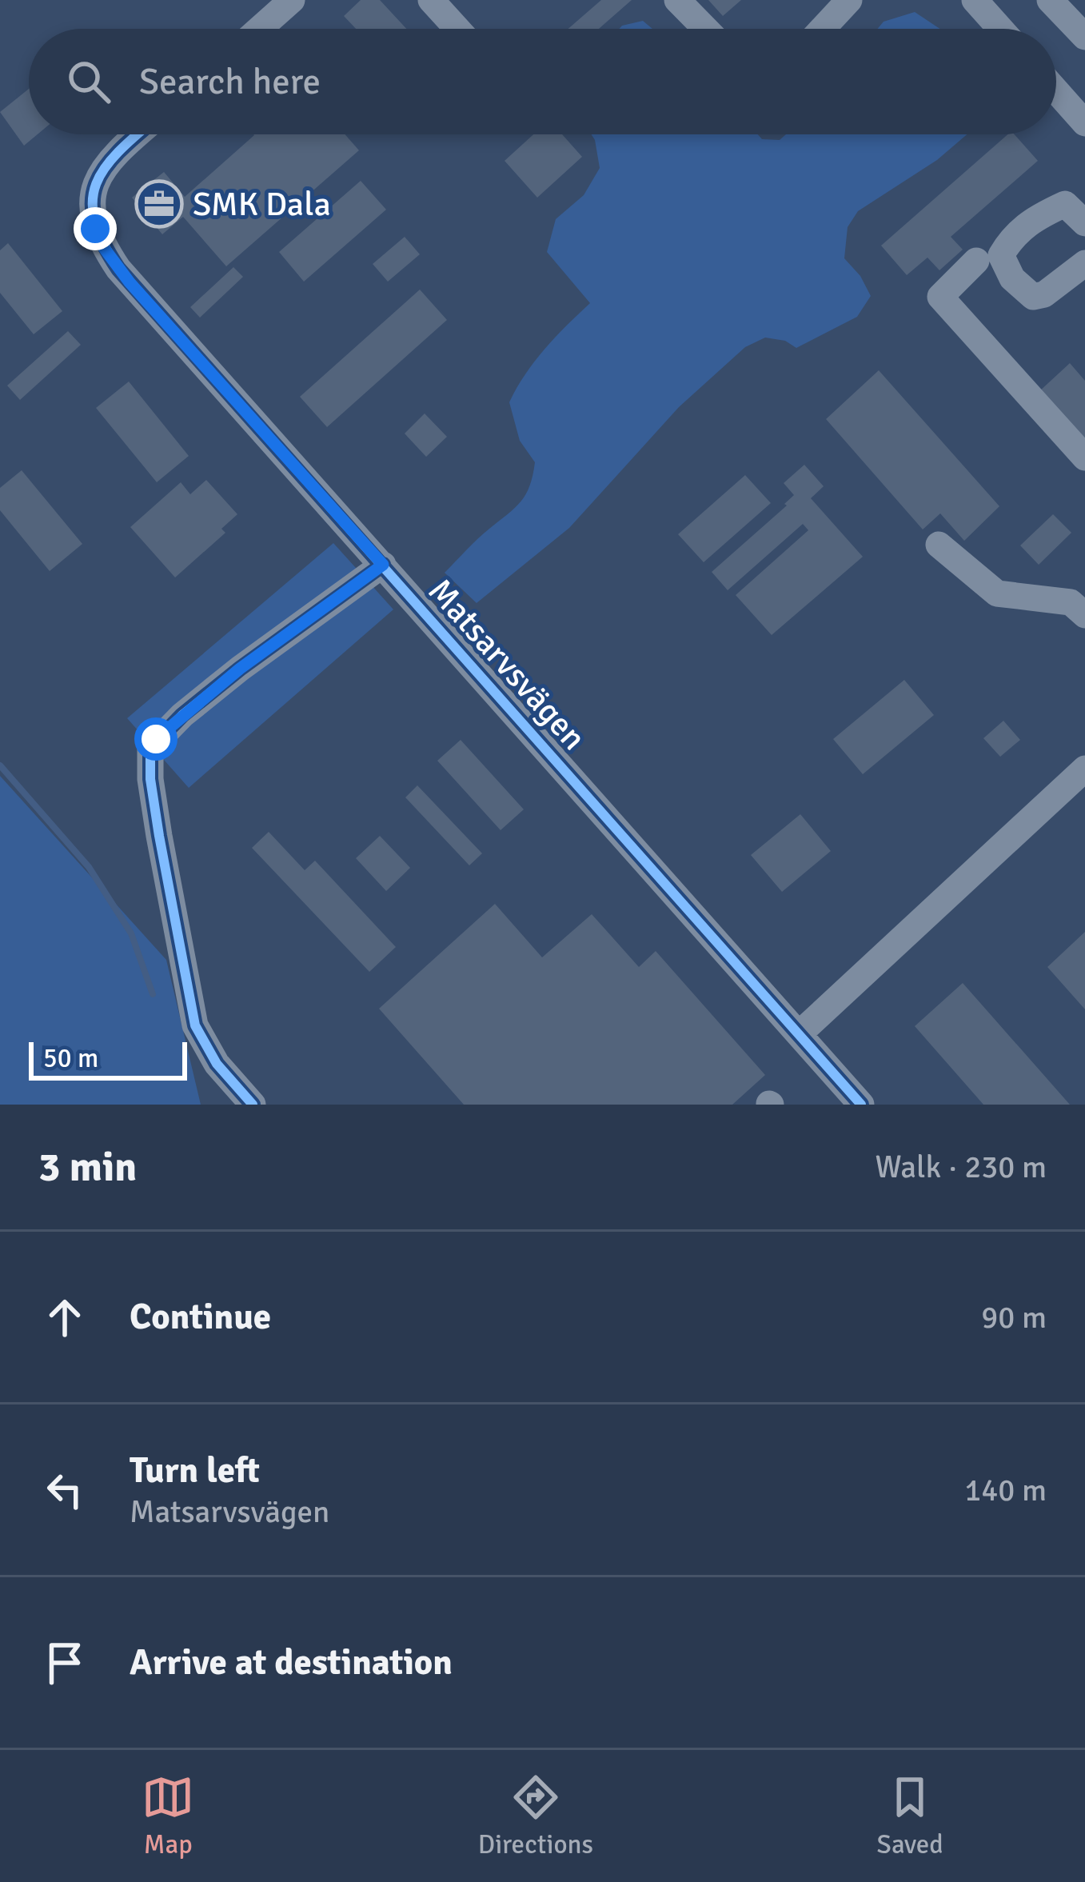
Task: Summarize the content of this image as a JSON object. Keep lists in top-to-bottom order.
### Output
{
  "streets": {
    "street": ["Matsarvsvägen"]
  },
  "places": {
    "office": ["SMK Dala"]
  },
  "scale_bar": "50 m",
  "page": {
    "search": "Search here",
    "scale": "50 m",
    "heading": ["3 min", "Walk · 230 m"],
    "list": [
      ["Continue", "90 m"],
      ["Turn left", "Matsarvsvägen", "140 m"],
      "Arrive at destination"
    ],
    "nav": ["Map", "Directions", "Saved"]
  }
}
